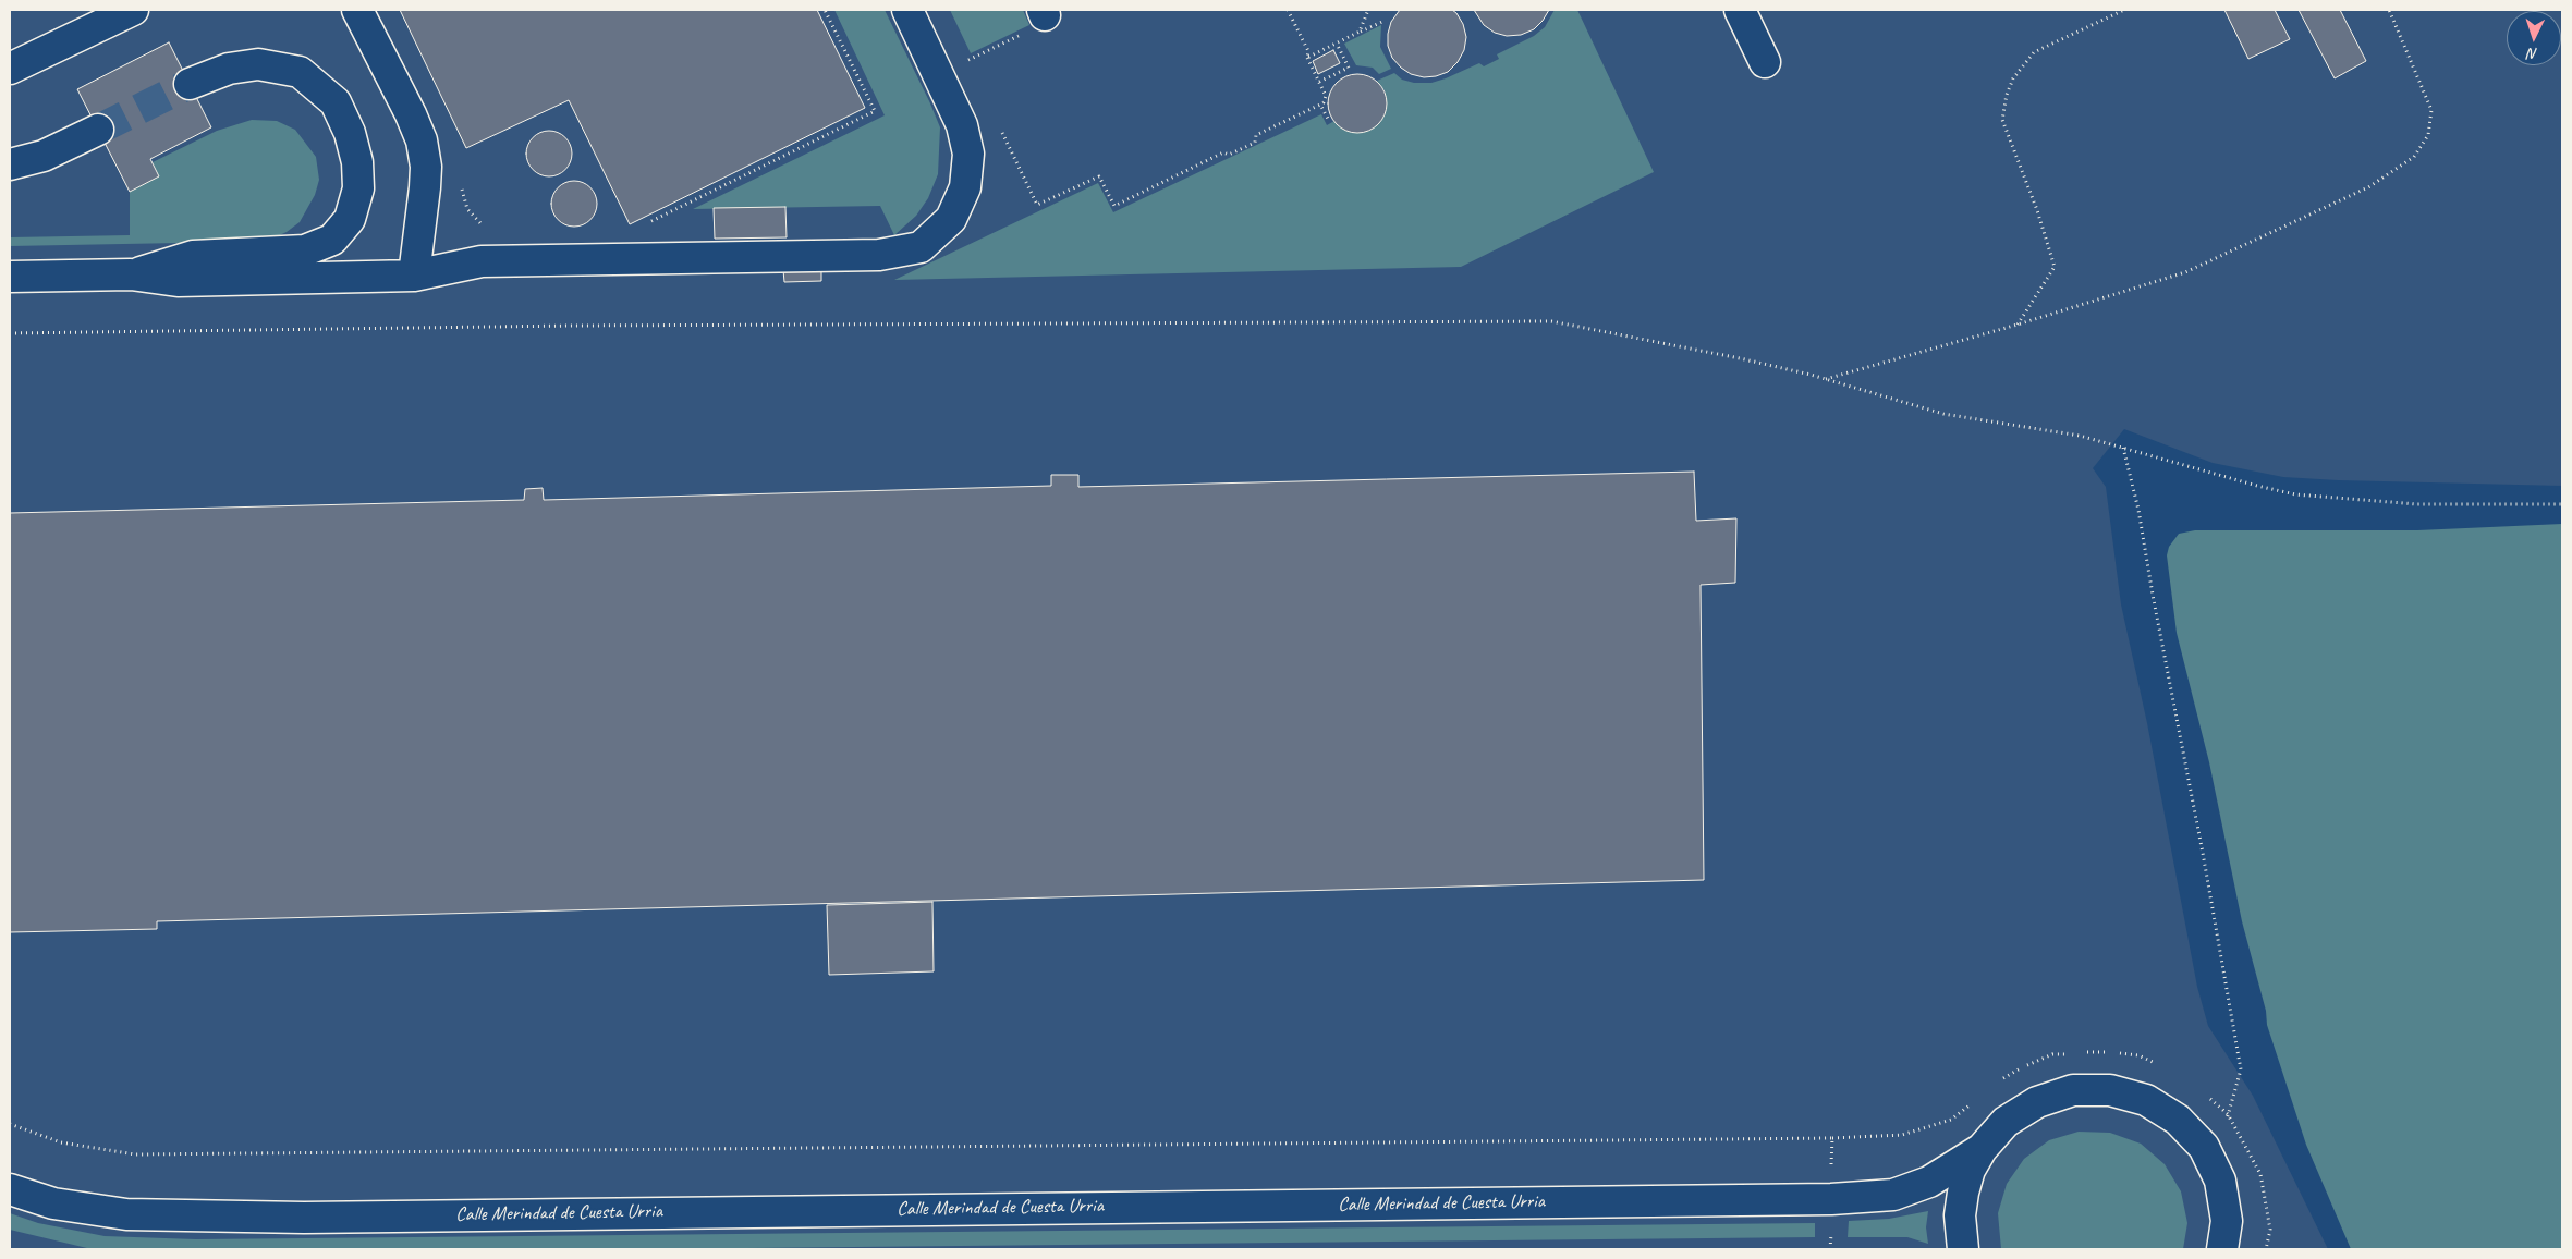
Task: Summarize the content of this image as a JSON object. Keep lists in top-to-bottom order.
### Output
{
  "streets": {
    "street": ["Calle Merindad de Cuesta Urria"]
  },
  "north": "bottom"
}
